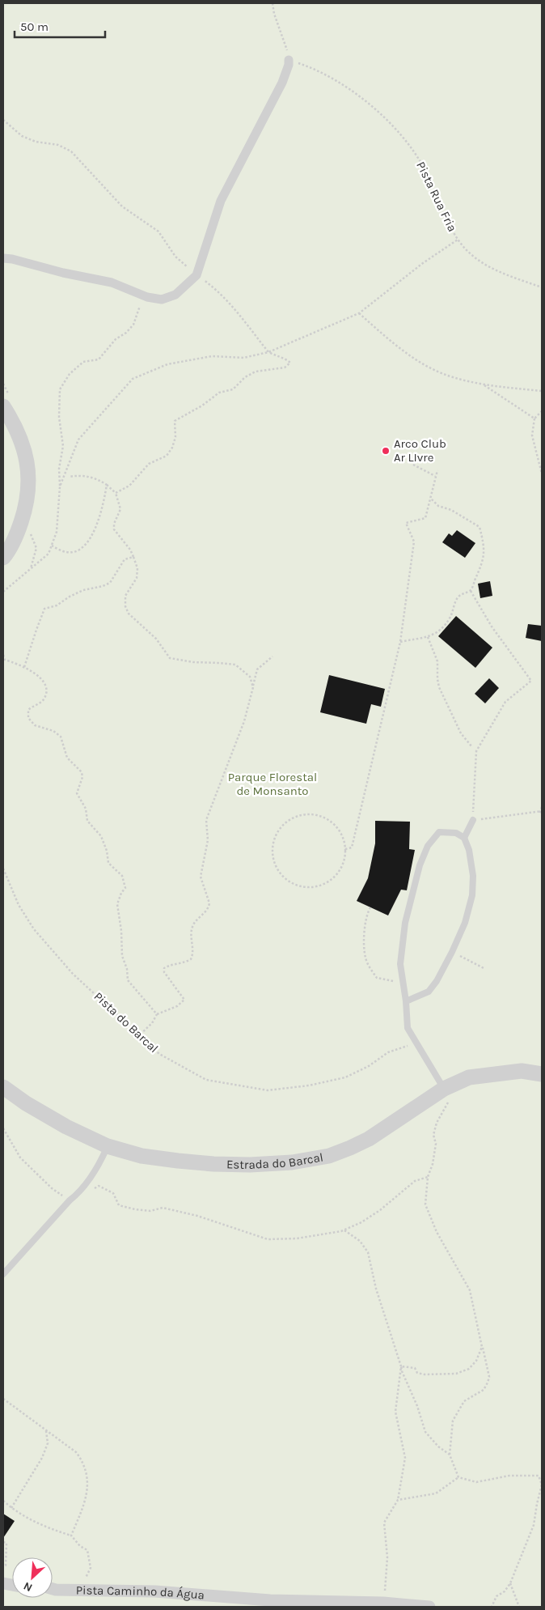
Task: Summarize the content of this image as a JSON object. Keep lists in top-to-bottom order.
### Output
{
  "streets": {
    "street": ["Estrada do Barcal", "Pista Caminho da Água"],
    "path": ["Pista Rua Fria", "Pista do Barcal"]
  },
  "parks": ["Parque Florestal de Monsanto"],
  "places": ["Arco Club Ar LIvre"],
  "scale_bar": "50 m",
  "north": "bottom left"
}
